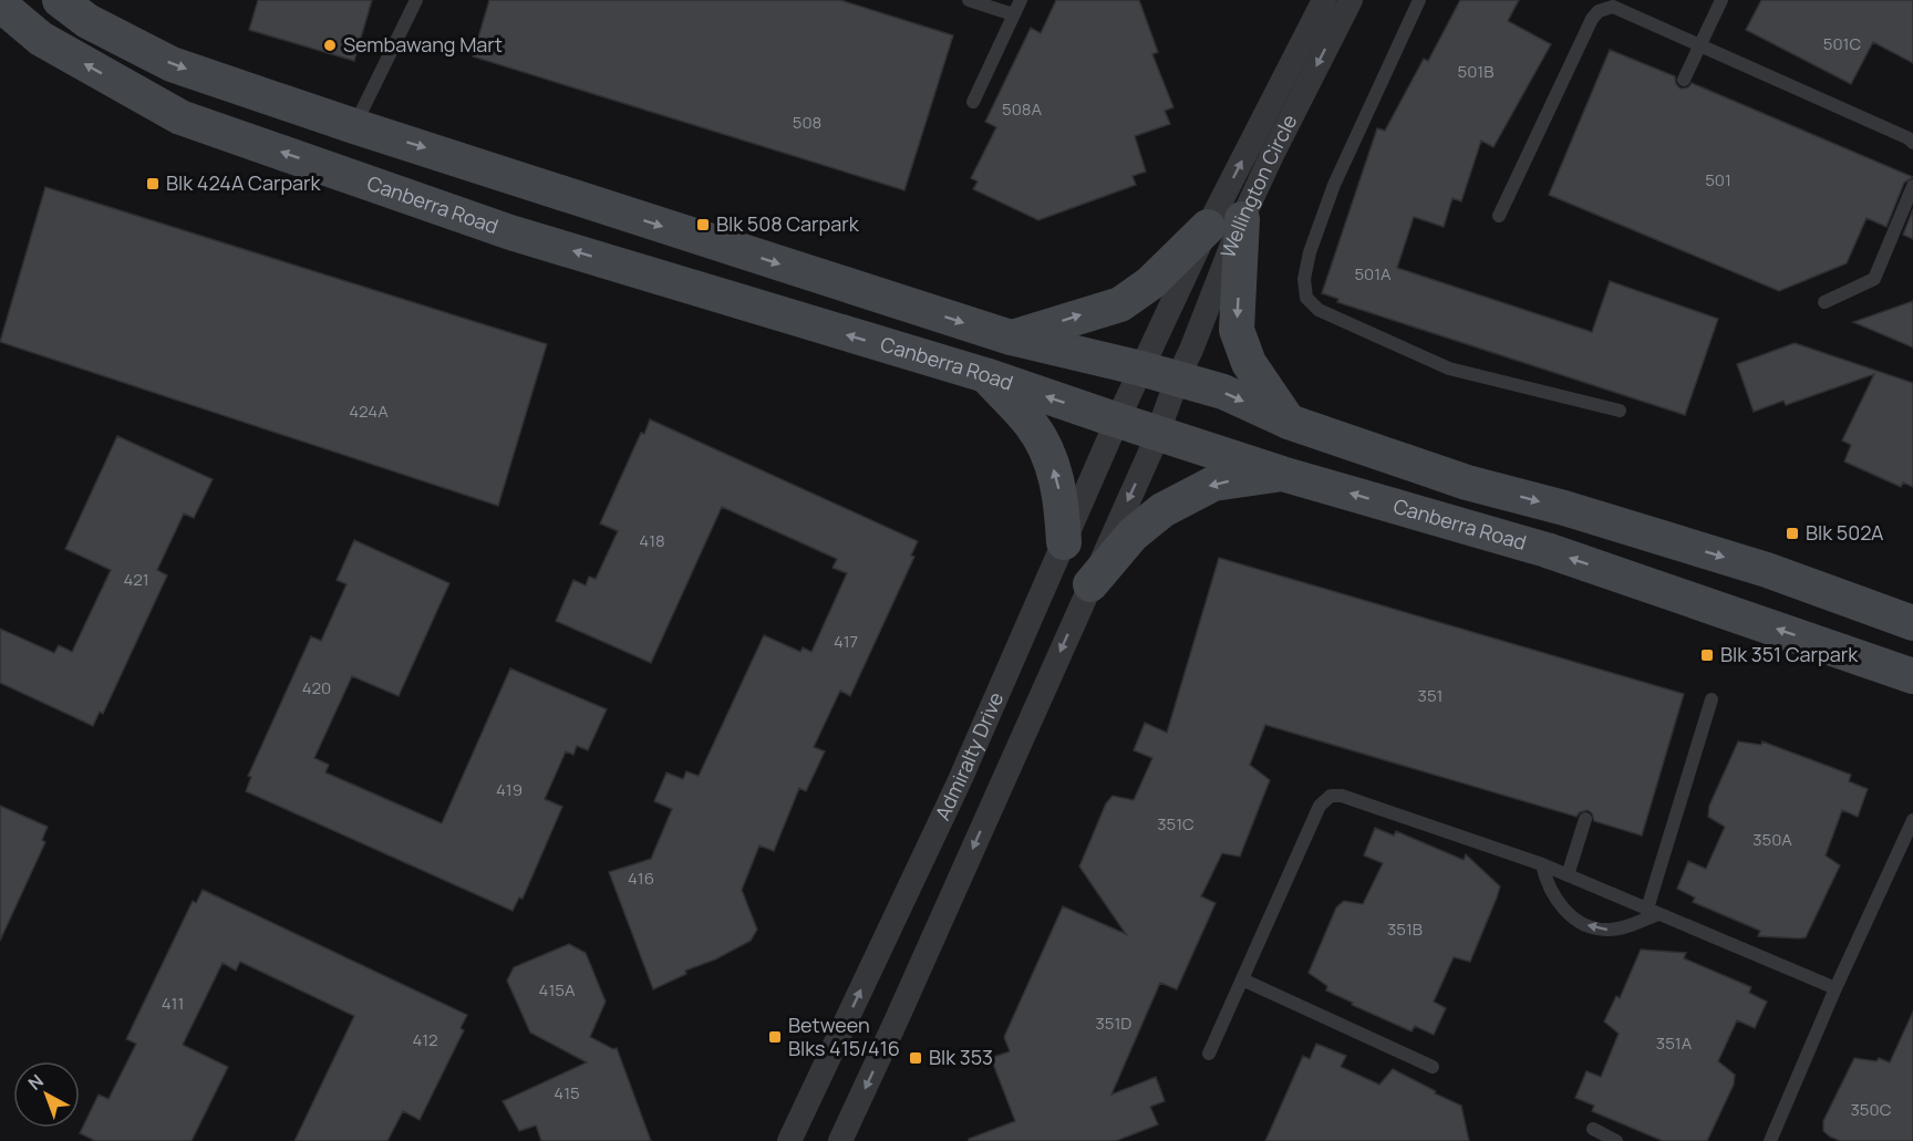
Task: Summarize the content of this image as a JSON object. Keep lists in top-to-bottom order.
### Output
{
  "streets": {
    "main road": ["Canberra Road"],
    "street": ["Wellington Circle", "Admiralty Drive"]
  },
  "crossings": [
    ["Wellington Circle", "Admiralty Drive"],
    ["Canberra Road", "Admiralty Drive"]
  ],
  "places": {
    "other": ["Sembawang Mart"],
    "transit": [
      "Blk 424A Carpark",
      "Blk 508 Carpark",
      "Blk 502A",
      "Blk 351 Carpark",
      "Between Blks 415/416",
      "Blk 353"
    ]
  },
  "house_numbers": [
    "501C",
    "501B",
    "508A",
    "508",
    "501",
    "501A",
    "424A",
    "418",
    "421",
    "417",
    "420",
    "351",
    "419",
    "351C",
    "350A",
    "416",
    "351B",
    "415A",
    "411",
    "351D",
    "412",
    "351A",
    "415",
    "350C"
  ],
  "north": "top left"
}
